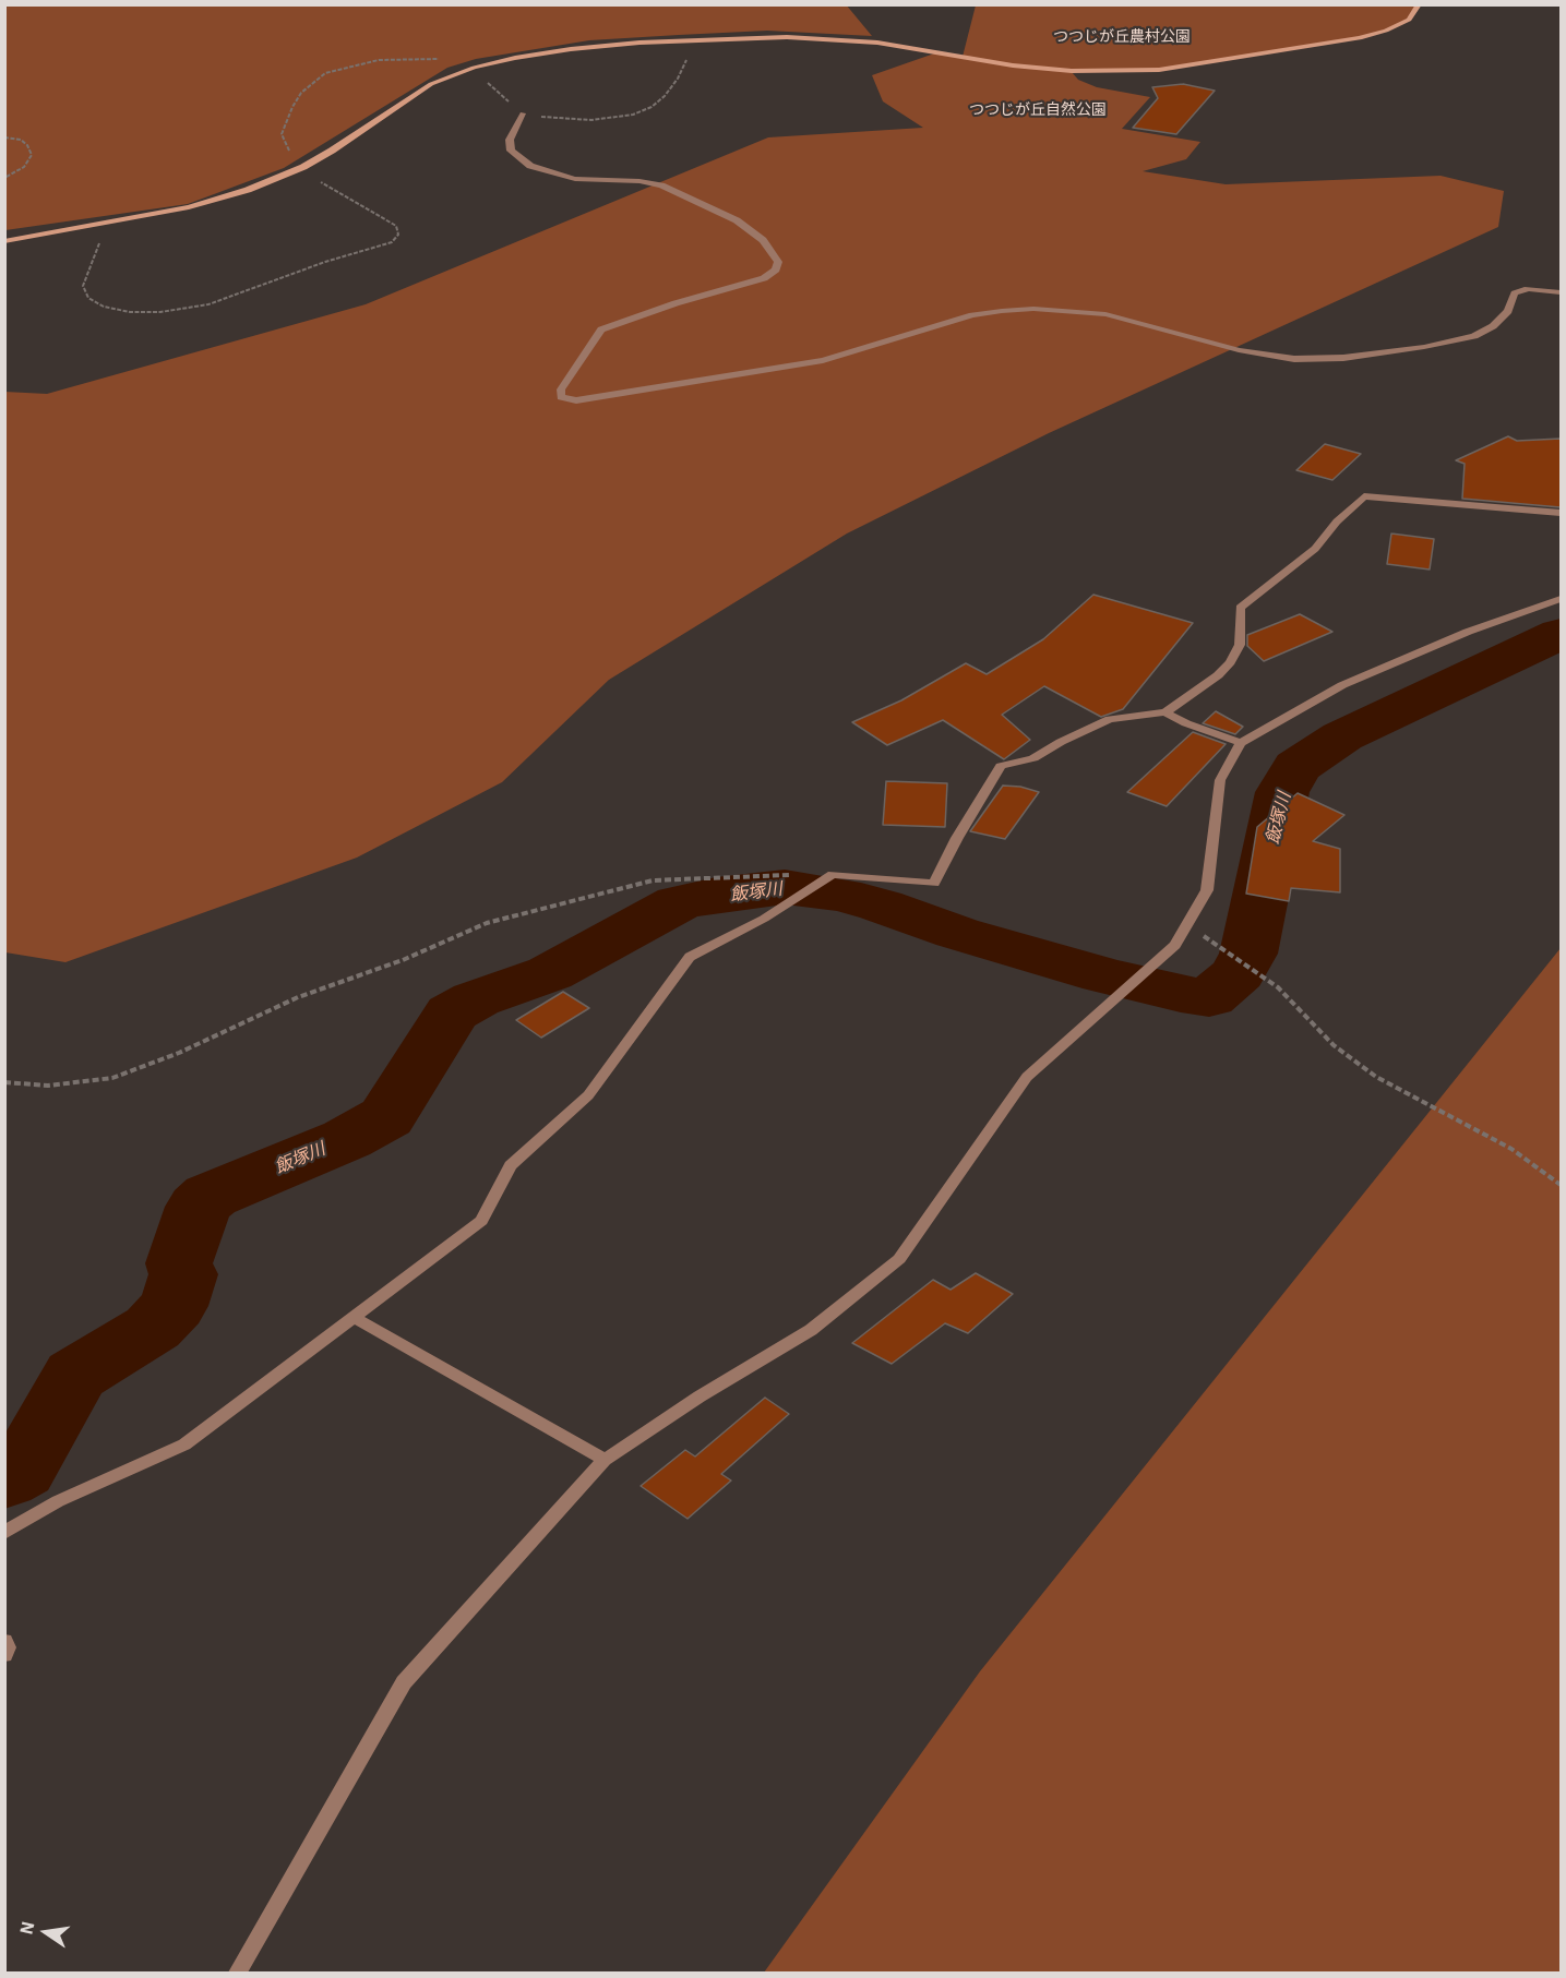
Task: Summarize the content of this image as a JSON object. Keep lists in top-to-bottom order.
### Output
{
  "water": ["飯塚川"],
  "parks": ["つつじが丘農村公園", "つつじが丘自然公園"],
  "north": "left"
}
